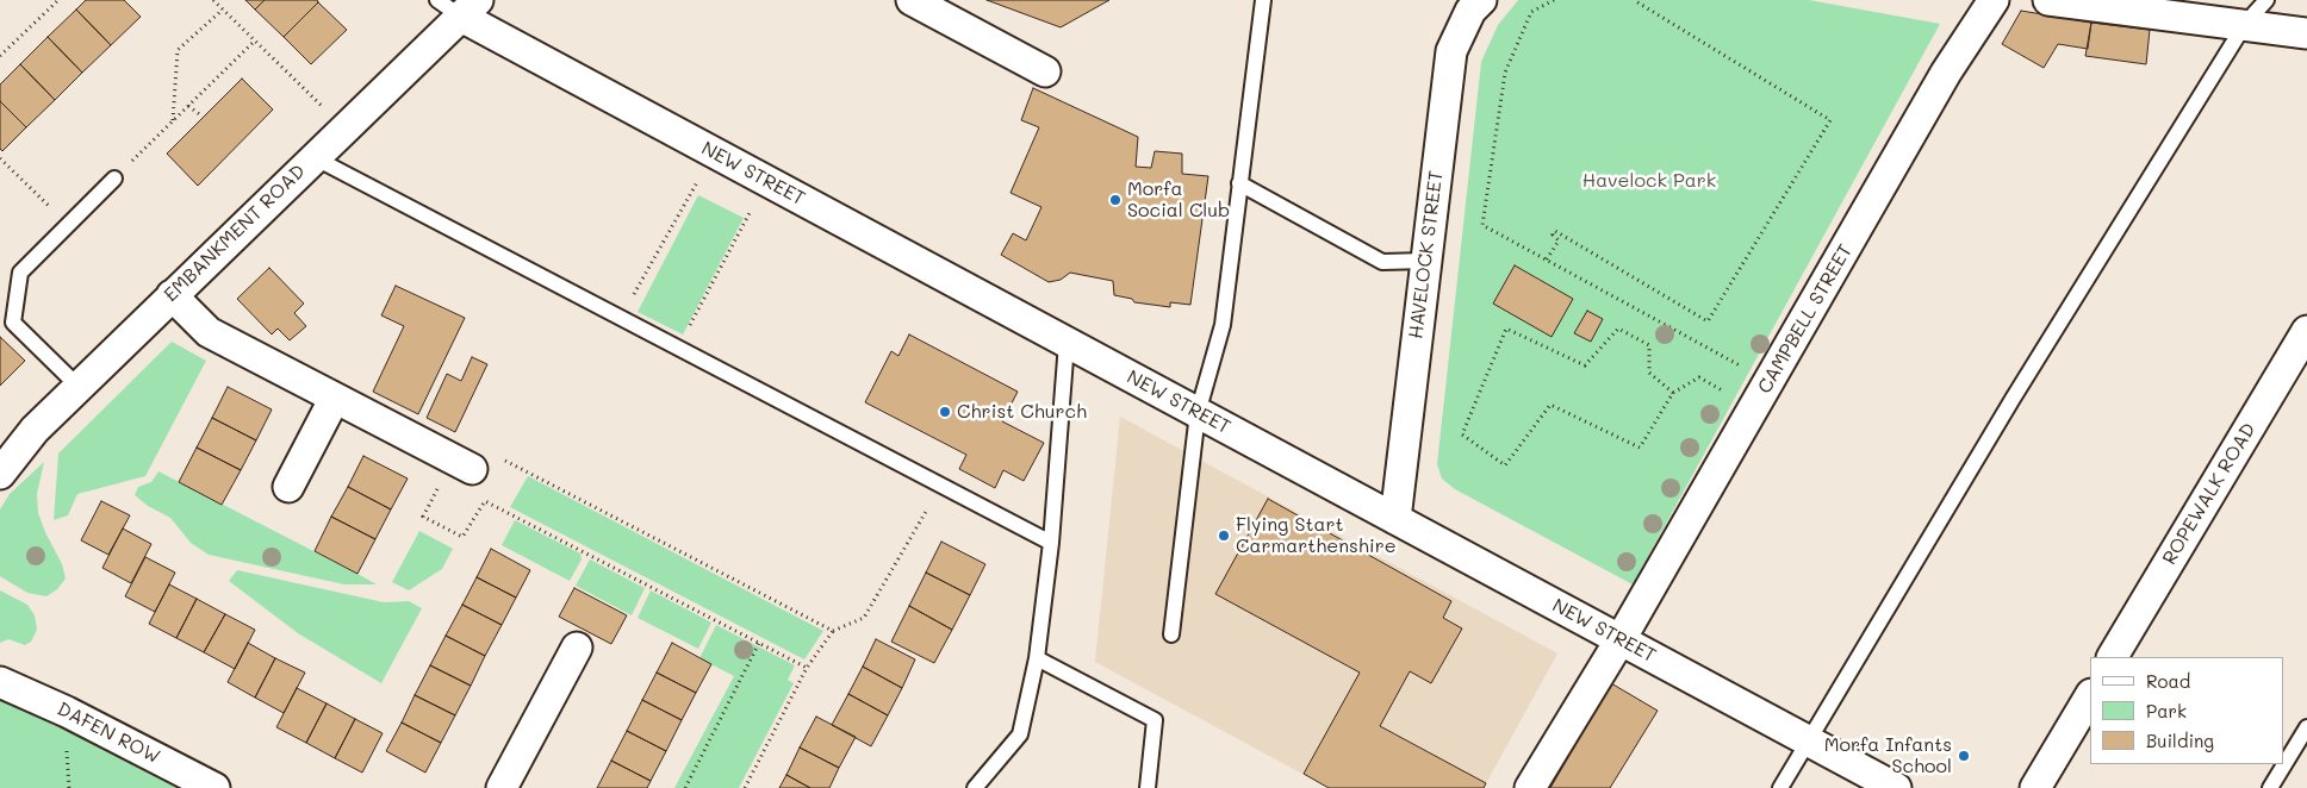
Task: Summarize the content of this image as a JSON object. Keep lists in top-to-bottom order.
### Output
{
  "streets": {
    "street": [
      "NEW STREET",
      "EMBANKMENT ROAD",
      "HAVELOCK STREET",
      "CAMPBELL STREET",
      "ROPEWALK ROAD",
      "DAFEN ROW"
    ]
  },
  "crossings": [
    ["NEW STREET", "EMBANKMENT ROAD"],
    ["NEW STREET", "HAVELOCK STREET"],
    ["NEW STREET", "CAMPBELL STREET"]
  ],
  "parks": ["Havelock Park"],
  "places": [
    "Morfa Social Club",
    "Christ Church",
    "Flying Start Carmarthenshire",
    "Morfa Infants School"
  ],
  "legend": ["Road", "Park", "Building"]
}
